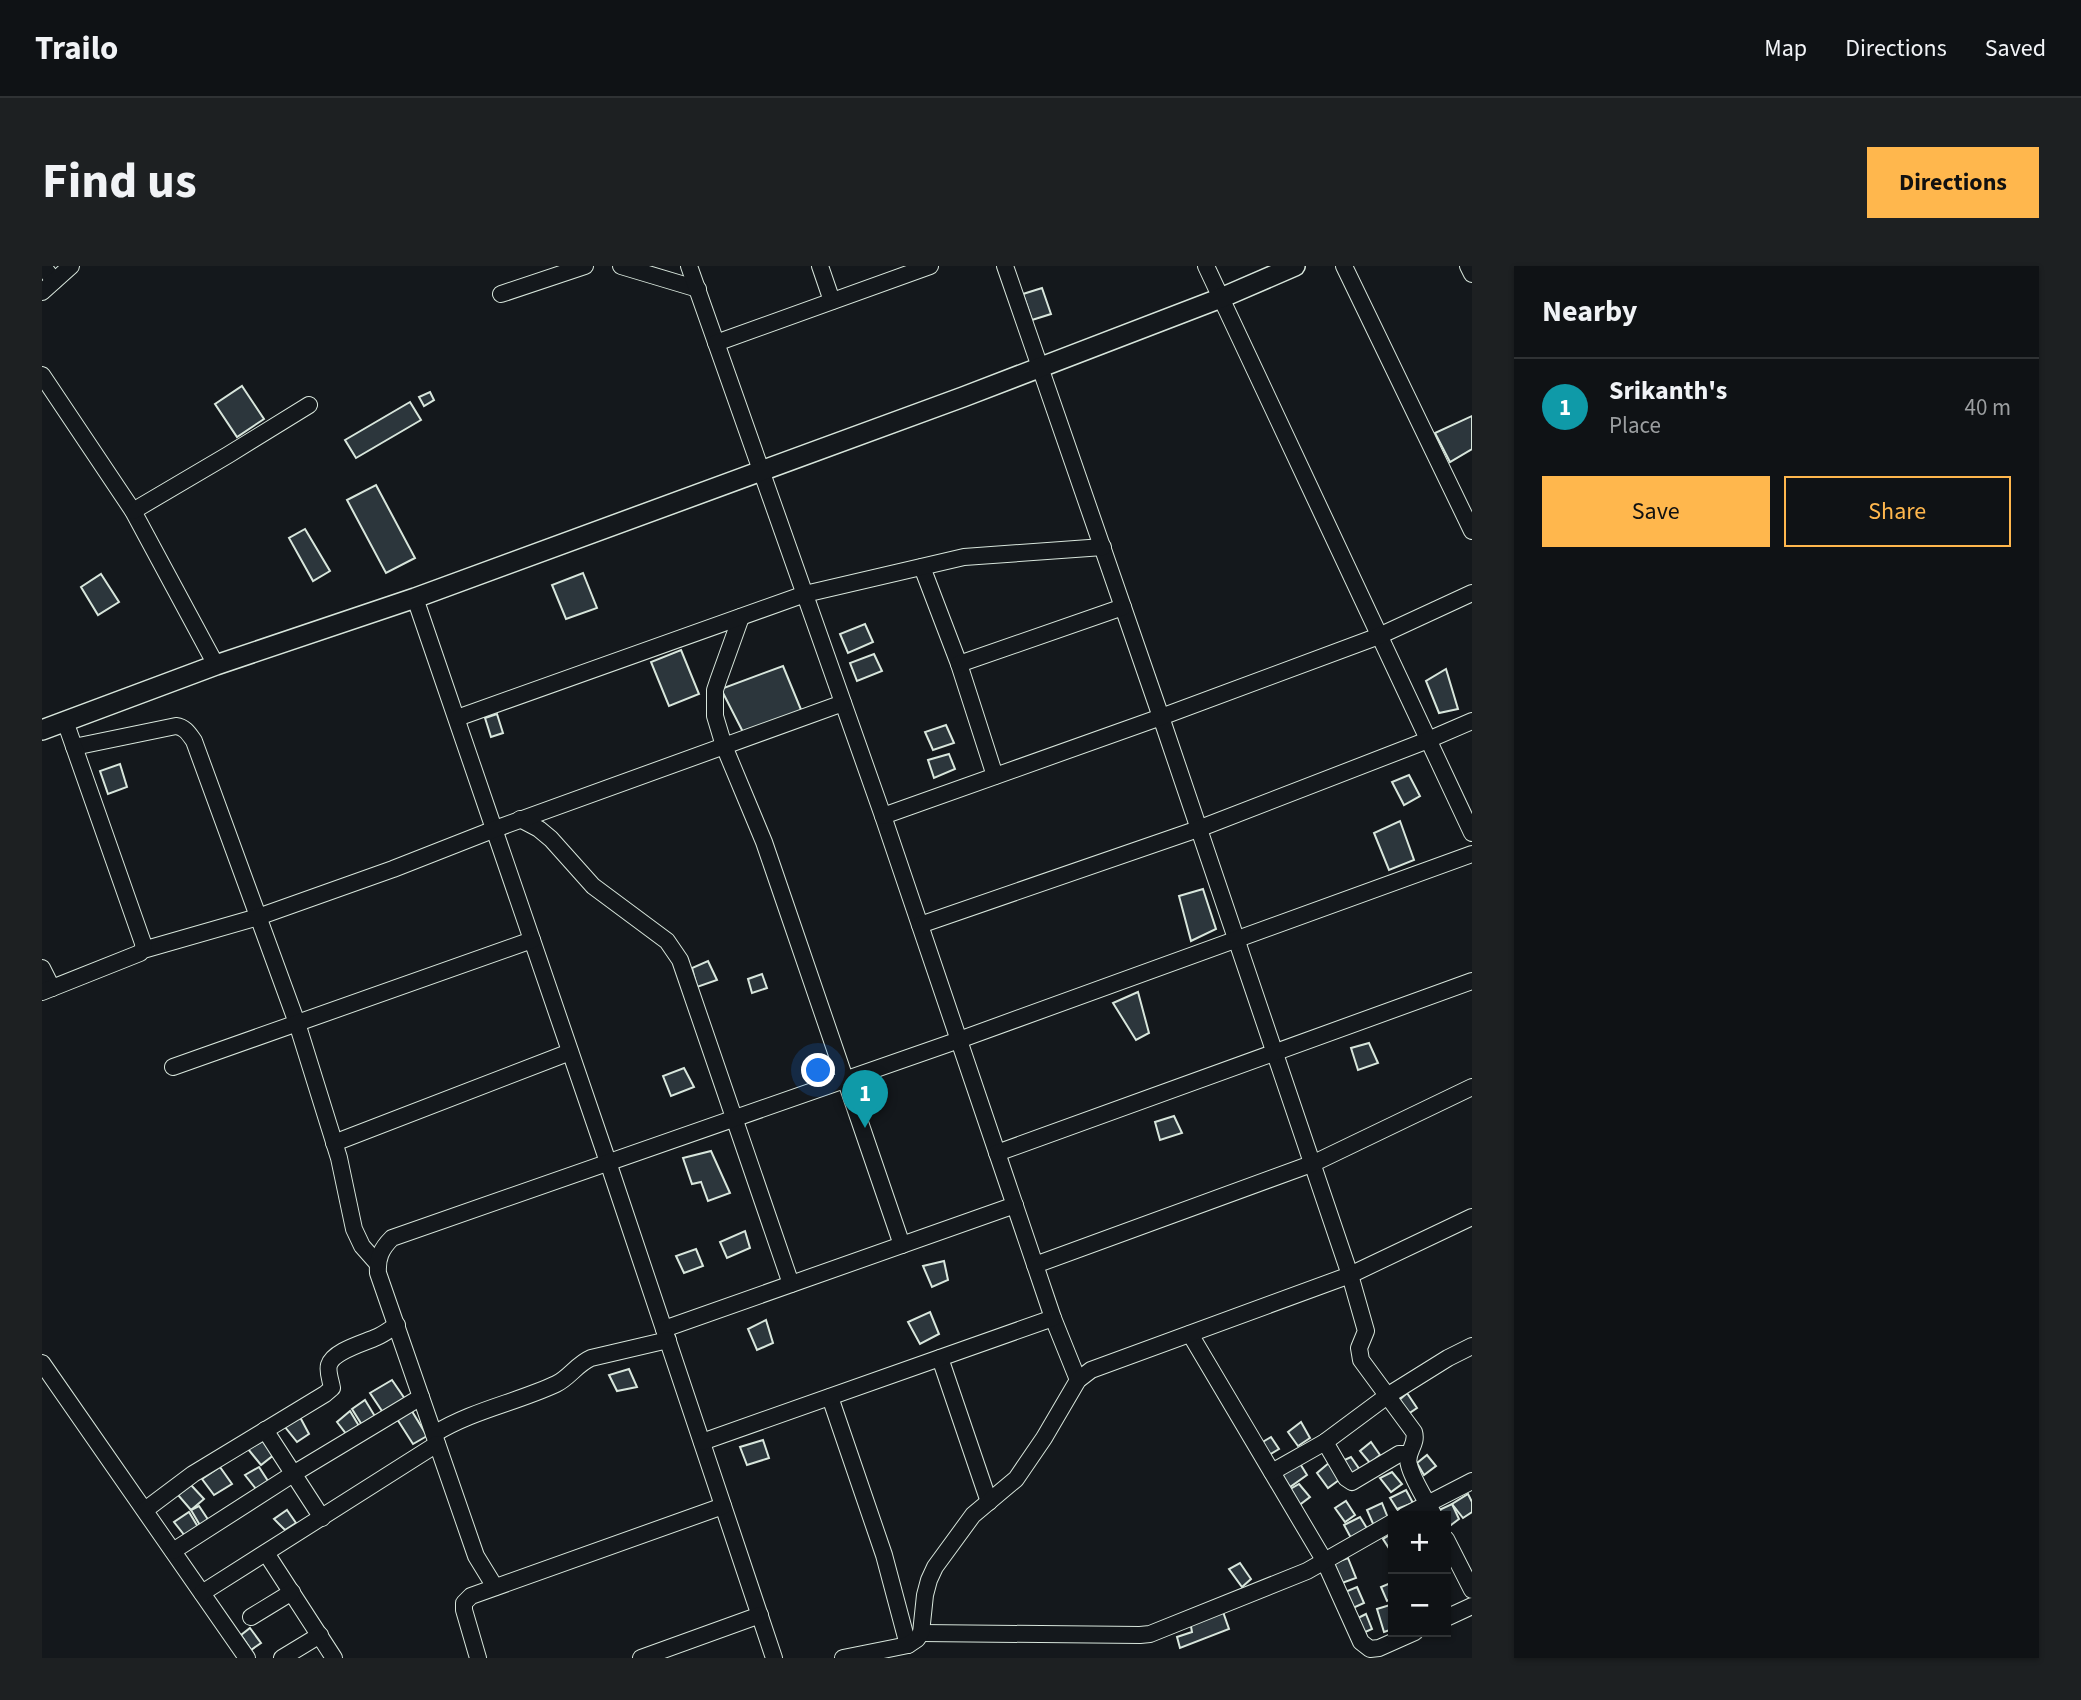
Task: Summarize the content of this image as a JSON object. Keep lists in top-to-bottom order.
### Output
{
  "page": {
    "header": "Trailo",
    "nav": ["Map", "Directions", "Saved"],
    "title": "Find us",
    "buttons": [
      "Directions",
      ["Save", "Share"]
    ],
    "heading": "Nearby",
    "list": [
      {
        "mark": "1",
        "name": "Srikanth's",
        "note": "Place",
        "value": "40 m"
      }
    ],
    "pins": "1",
    "map_buttons": ["+", "−"]
  }
}
